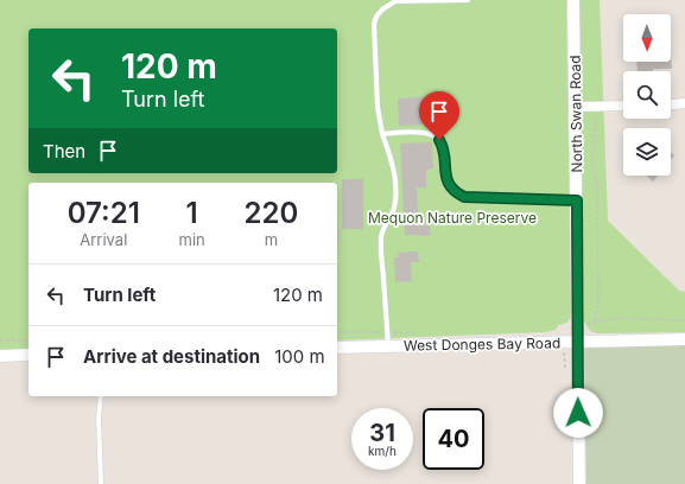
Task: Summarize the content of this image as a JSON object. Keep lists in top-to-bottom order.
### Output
{
  "streets": {
    "street": ["North Swan Road", "West Donges Bay Road"]
  },
  "crossings": [
    ["North Swan Road", "West Donges Bay Road"]
  ],
  "parks": ["Mequon Nature Preserve"],
  "north": "bottom",
  "page": {
    "turn": ["120 m", "Turn left"],
    "then": "Then",
    "eta": [
      "07:21",
      "Arrival",
      "1",
      "min",
      "220",
      "m"
    ],
    "list": [
      {
        "name": "Turn left",
        "value": "120 m"
      },
      {
        "name": "Arrive at destination",
        "value": "100 m"
      }
    ],
    "speed": "31 km/h",
    "limit": "40"
  }
}
